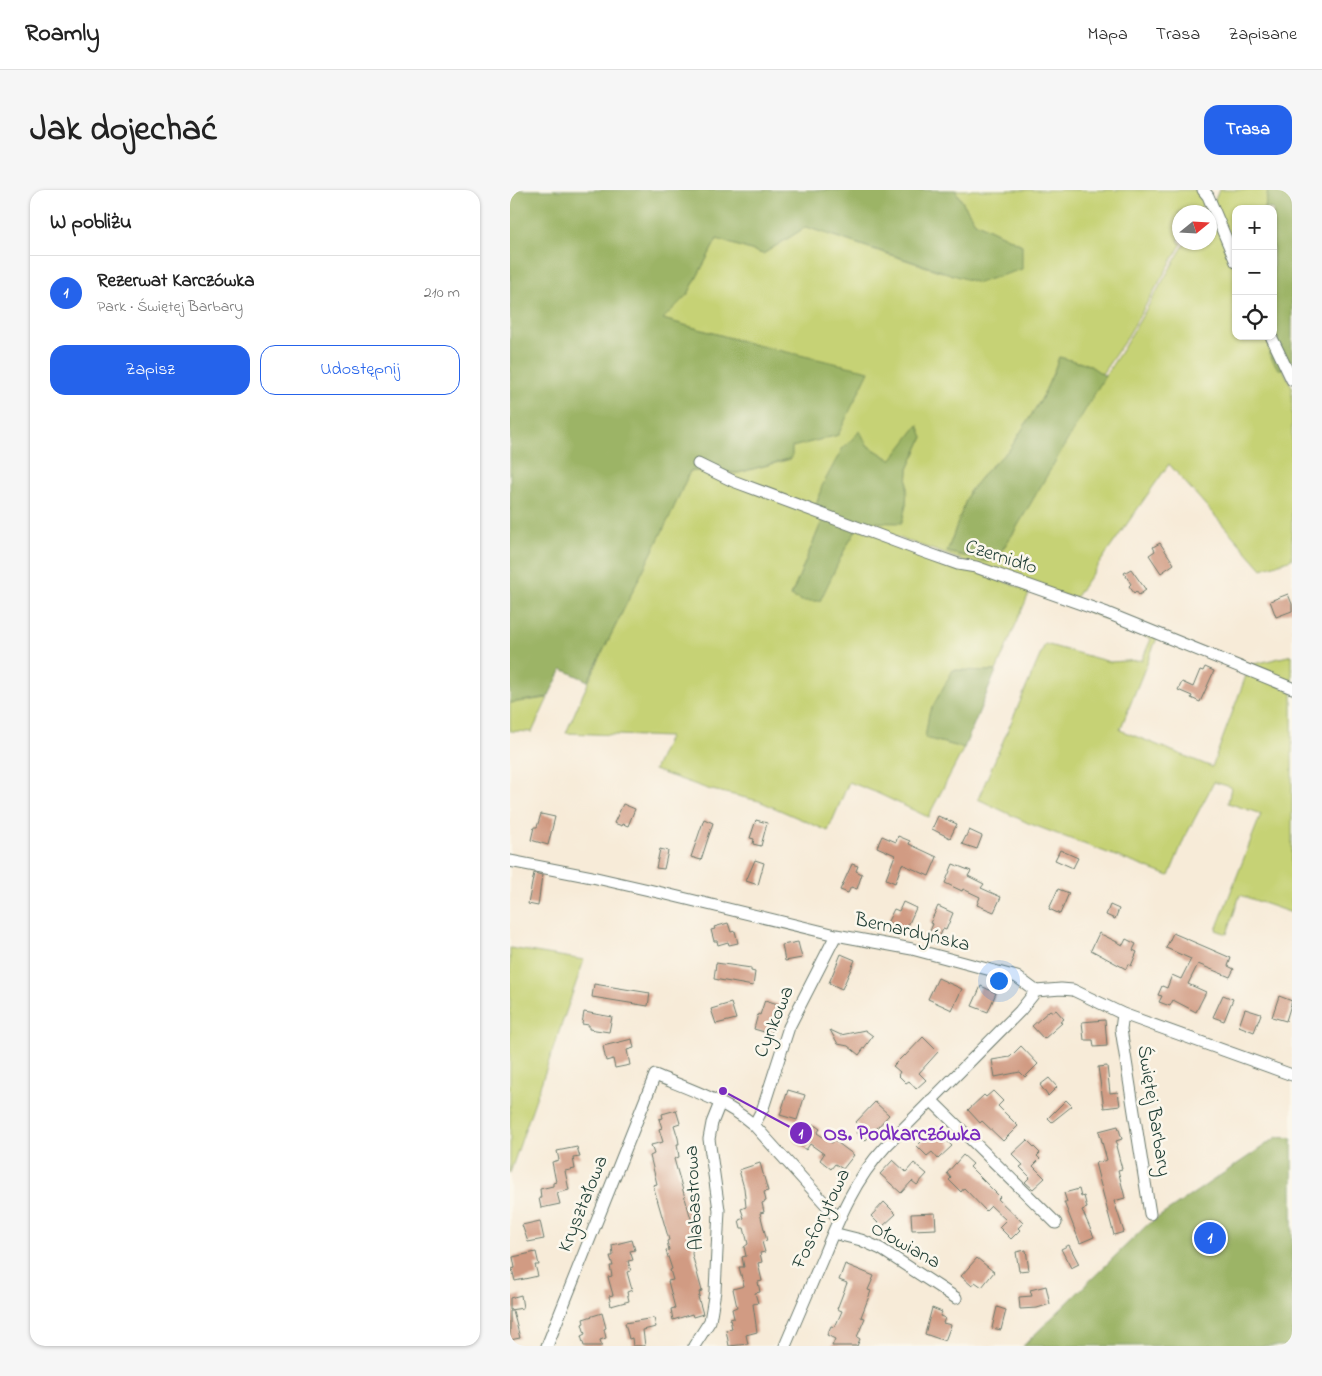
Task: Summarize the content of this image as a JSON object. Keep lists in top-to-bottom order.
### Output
{
  "streets": {
    "street": [
      "Czernidło",
      "Bernardyńska",
      "Cynkowa",
      "Świętej Barbary",
      "Alabastrowa",
      "Kryształowa",
      "Fosforytowa",
      "Ołowiana"
    ]
  },
  "crossings": [
    ["Bernardyńska", "Cynkowa"],
    ["Bernardyńska", "Fosforytowa"],
    ["Alabastrowa", "Kryształowa"],
    ["Fosforytowa", "Ołowiana"]
  ],
  "places": ["Os. Podkarczówka"],
  "north": "right",
  "page": {
    "header": "Roamly",
    "nav": ["Mapa", "Trasa", "Zapisane"],
    "title": "Jak dojechać",
    "buttons": [
      "Trasa",
      ["Zapisz", "Udostępnij"]
    ],
    "heading": "W pobliżu",
    "map_buttons": ["+", "−"],
    "list": [
      {
        "mark": "1",
        "name": "Rezerwat Karczówka",
        "note": "Park · Świętej Barbary",
        "value": "210 m"
      }
    ],
    "pins": "1"
  }
}
